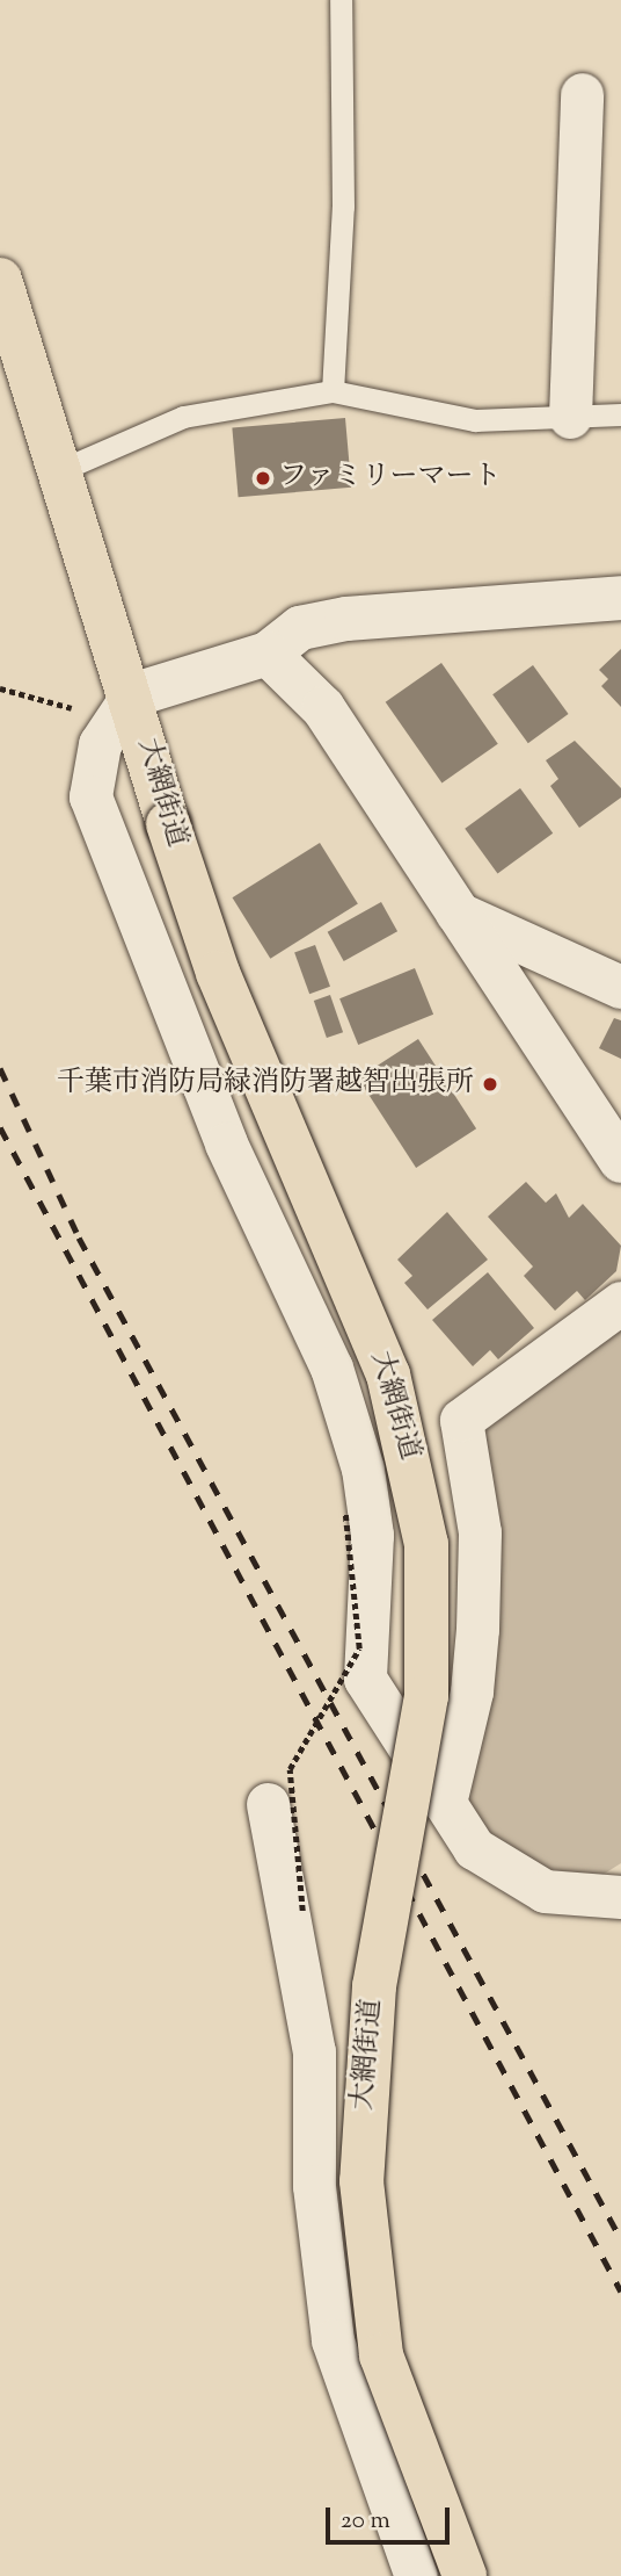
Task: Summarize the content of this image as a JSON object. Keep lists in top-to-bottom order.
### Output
{
  "streets": {
    "main road": ["大網街道"]
  },
  "places": ["ファミリーマート", "千葉市消防局緑消防署越智出張所"],
  "scale_bar": "20 m"
}
